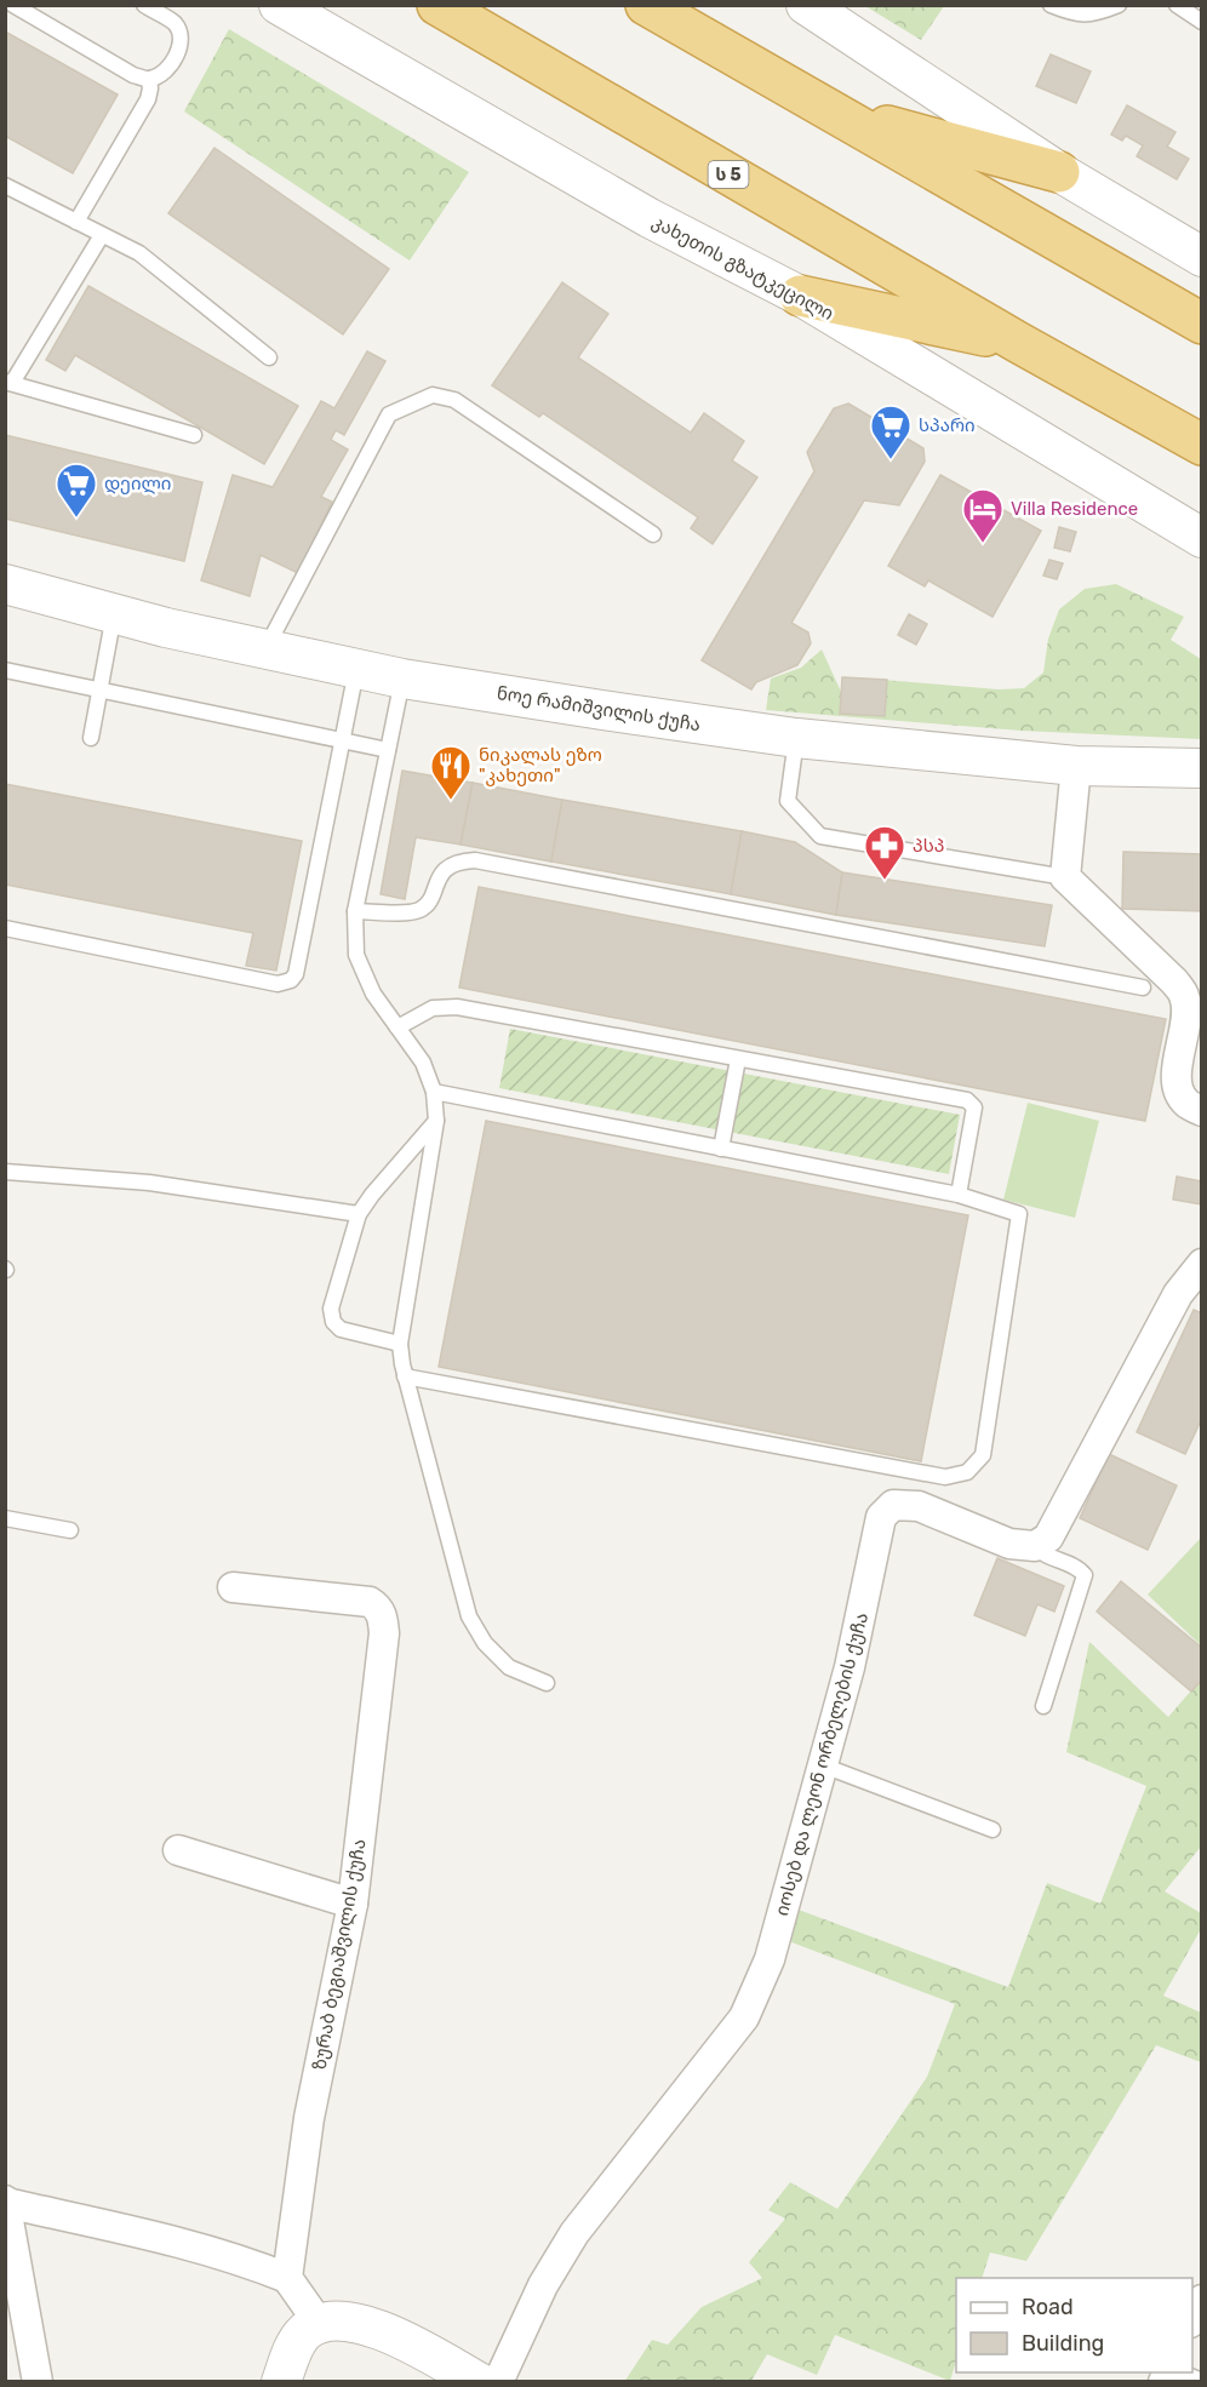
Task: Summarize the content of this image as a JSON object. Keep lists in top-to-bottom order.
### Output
{
  "streets": {
    "highway": ["ს 5"],
    "street": [
      "კახეთის გზატკეცილი",
      "ნოე რამიშვილის ქუჩა",
      "იოსებ და ლეონ ორბელების ქუჩა",
      "ზურაბ ბეგიაშვილის ქუჩა"
    ]
  },
  "places": {
    "supermarket": ["სპარი", "დეილი"],
    "hotel": ["Villa Residence"],
    "restaurant": ["ნიკალას ეზო \"კახეთი\""],
    "pharmacy": ["პსპ"]
  },
  "legend": ["Road", "Building"]
}
